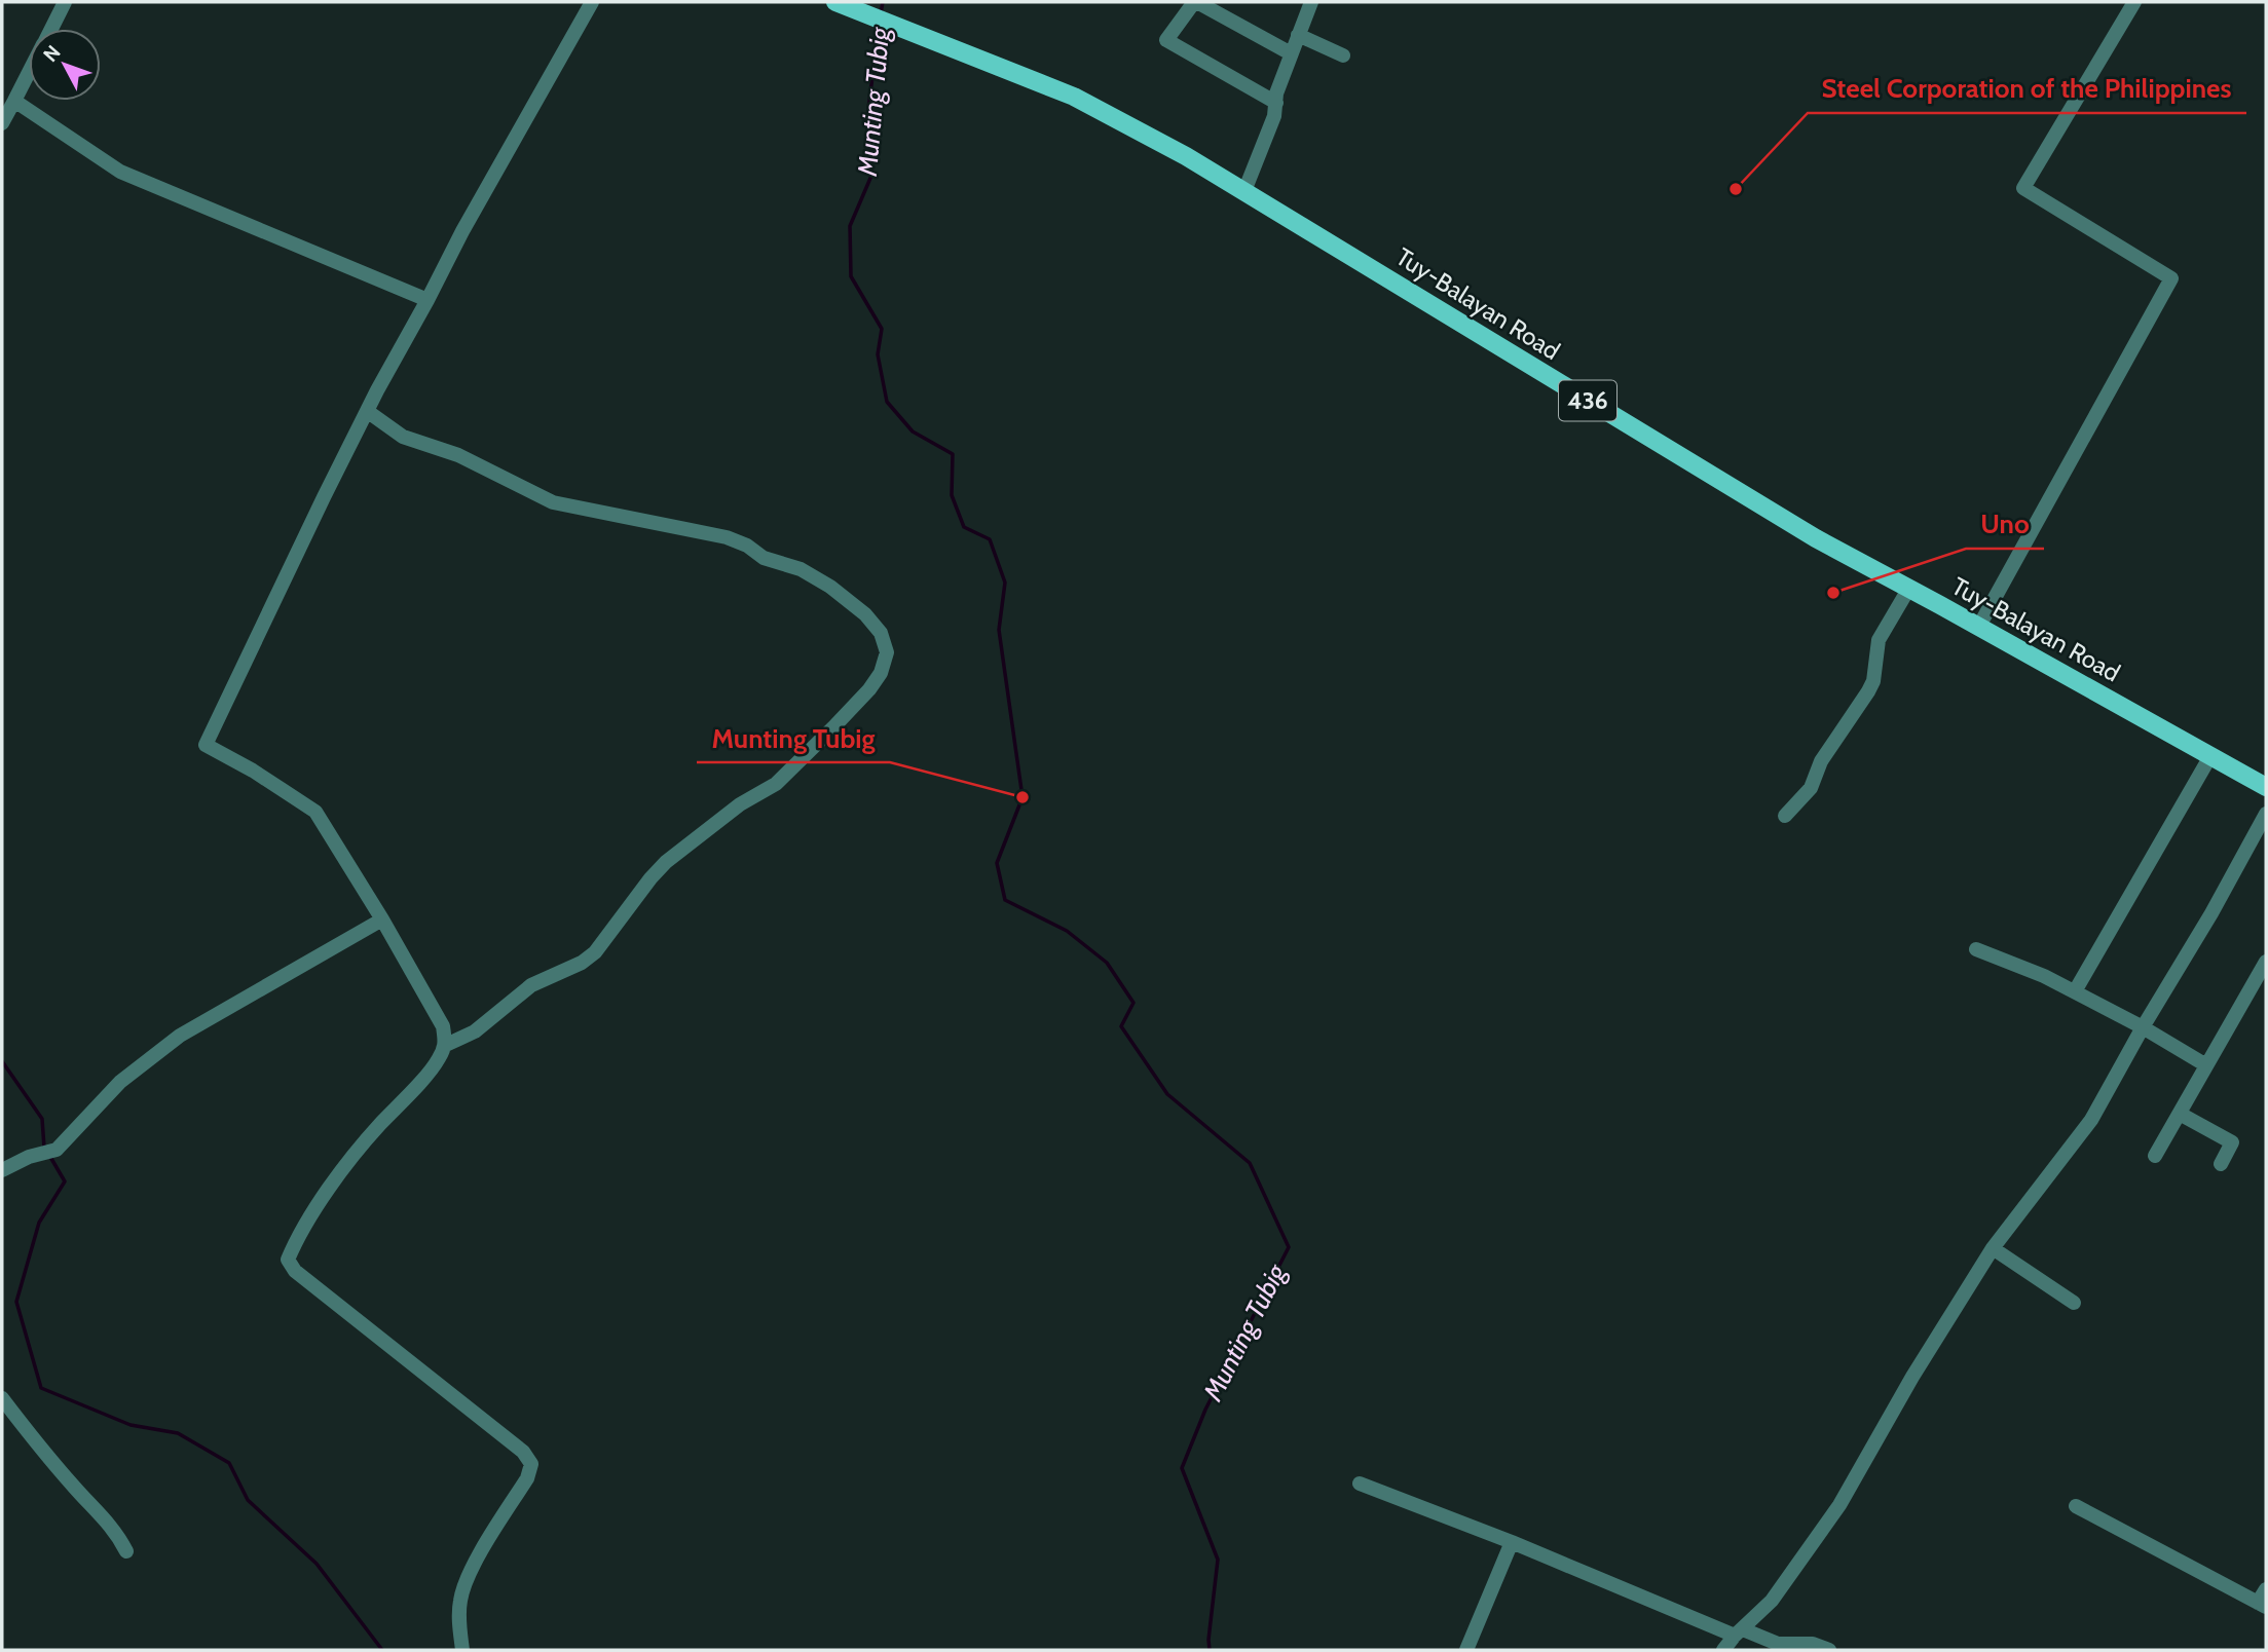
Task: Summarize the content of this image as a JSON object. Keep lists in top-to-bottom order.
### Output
{
  "streets": {
    "main road": ["Tuy-Balayan Road", "436"]
  },
  "water": ["Munting Tubig"],
  "places": ["Steel Corporation of the Philippines", "Uno", "Munting Tubig"],
  "north": "top left"
}
